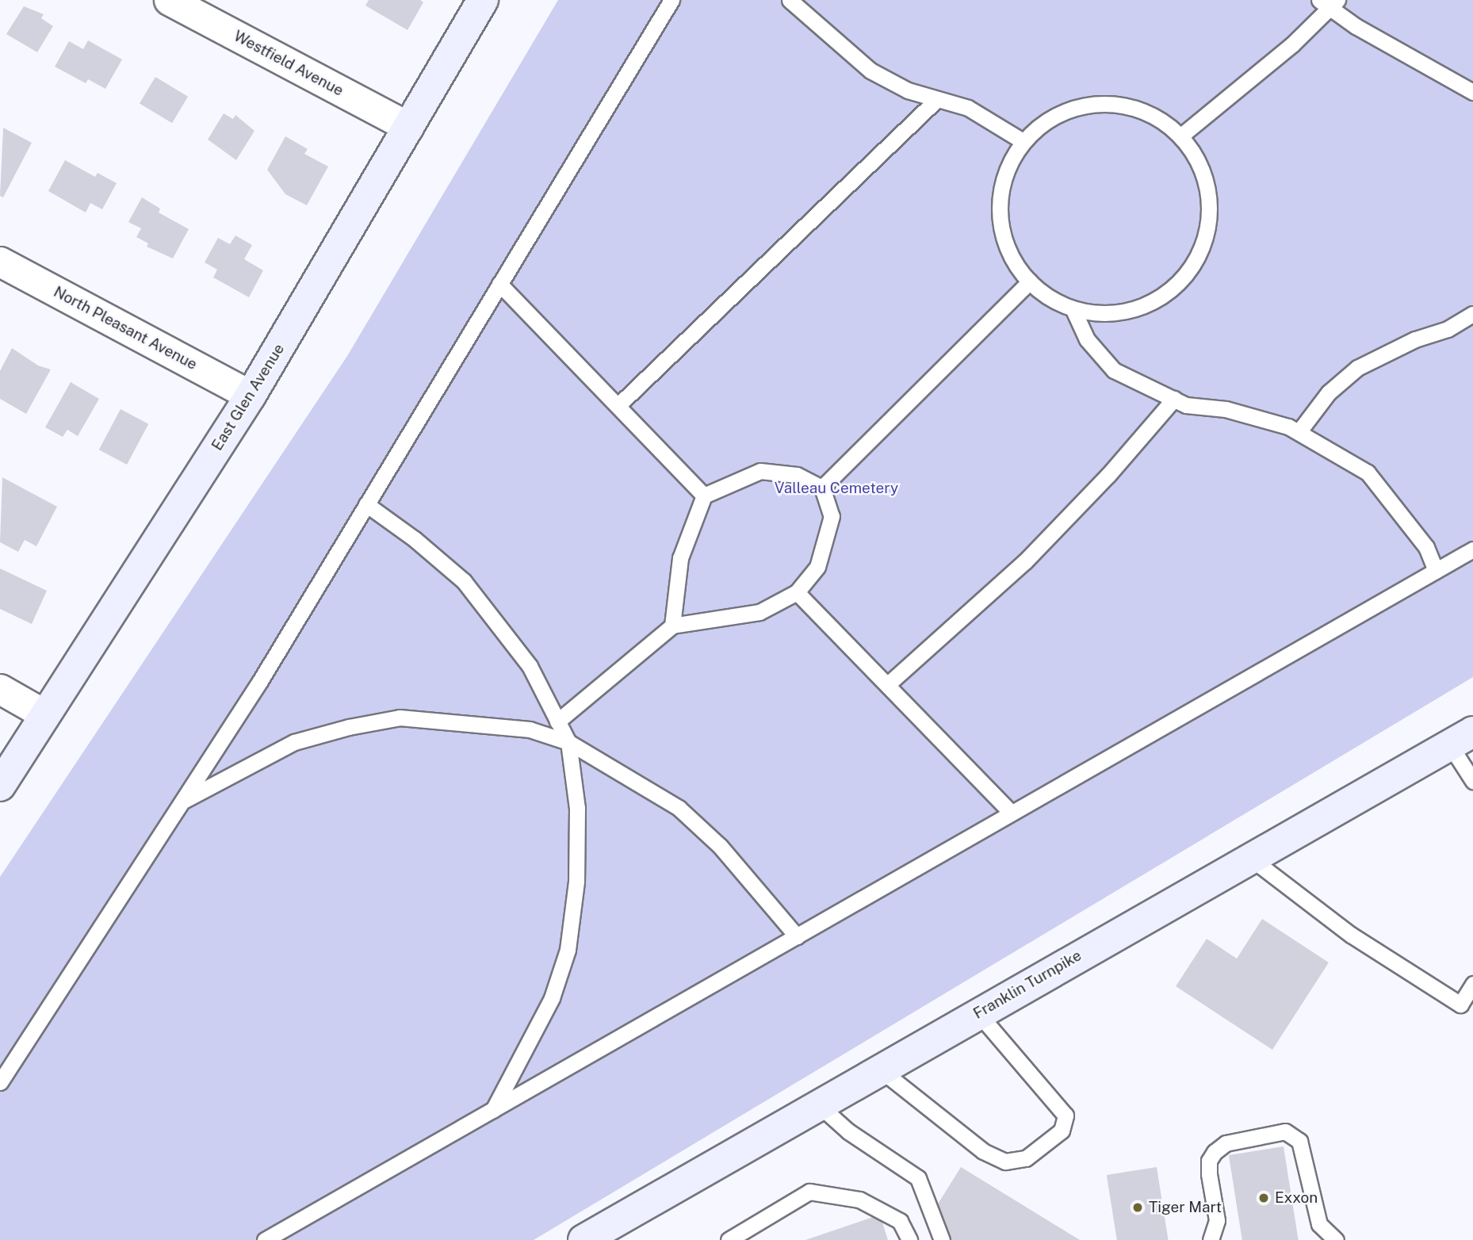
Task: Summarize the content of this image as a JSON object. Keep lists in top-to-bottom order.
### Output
{
  "streets": {
    "street": [
      "Westfield Avenue",
      "North Pleasant Avenue",
      "East Glen Avenue",
      "Franklin Turnpike"
    ]
  },
  "crossings": [
    ["Westfield Avenue", "East Glen Avenue"],
    ["North Pleasant Avenue", "East Glen Avenue"]
  ],
  "parks": ["Valleau Cemetery"],
  "places": ["Exxon", "Tiger Mart"]
}
